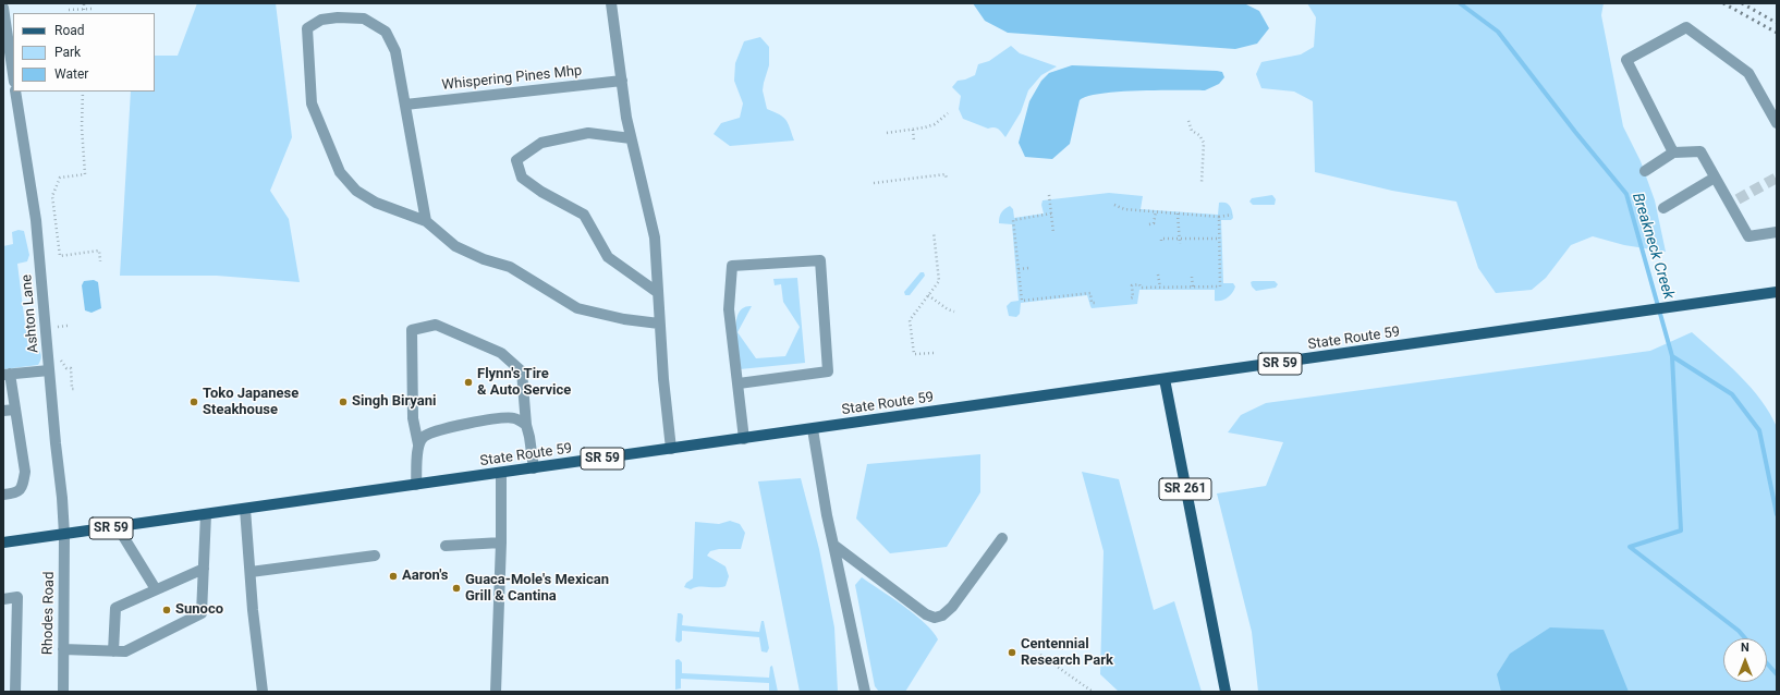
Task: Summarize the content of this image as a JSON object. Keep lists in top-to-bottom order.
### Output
{
  "streets": {
    "main road": ["State Route 59", "SR 59", "SR 261"],
    "street": ["Whispering Pines Mhp", "Ashton Lane", "Rhodes Road"]
  },
  "crossings": [
    ["Ashton Lane", "State Route 59"],
    ["Ashton Lane", "Rhodes Road"],
    ["State Route 59", "SR 261"],
    ["State Route 59", "Rhodes Road"]
  ],
  "water": ["Breakneck Creek"],
  "places": [
    "Flynn's Tire & Auto Service",
    "Toko Japanese Steakhouse",
    "Singh Biryani",
    "Aaron's",
    "Guaca-Mole's Mexican Grill & Cantina",
    "Sunoco",
    "Centennial Research Park"
  ],
  "legend": ["Road", "Park", "Water"],
  "north": "top"
}
